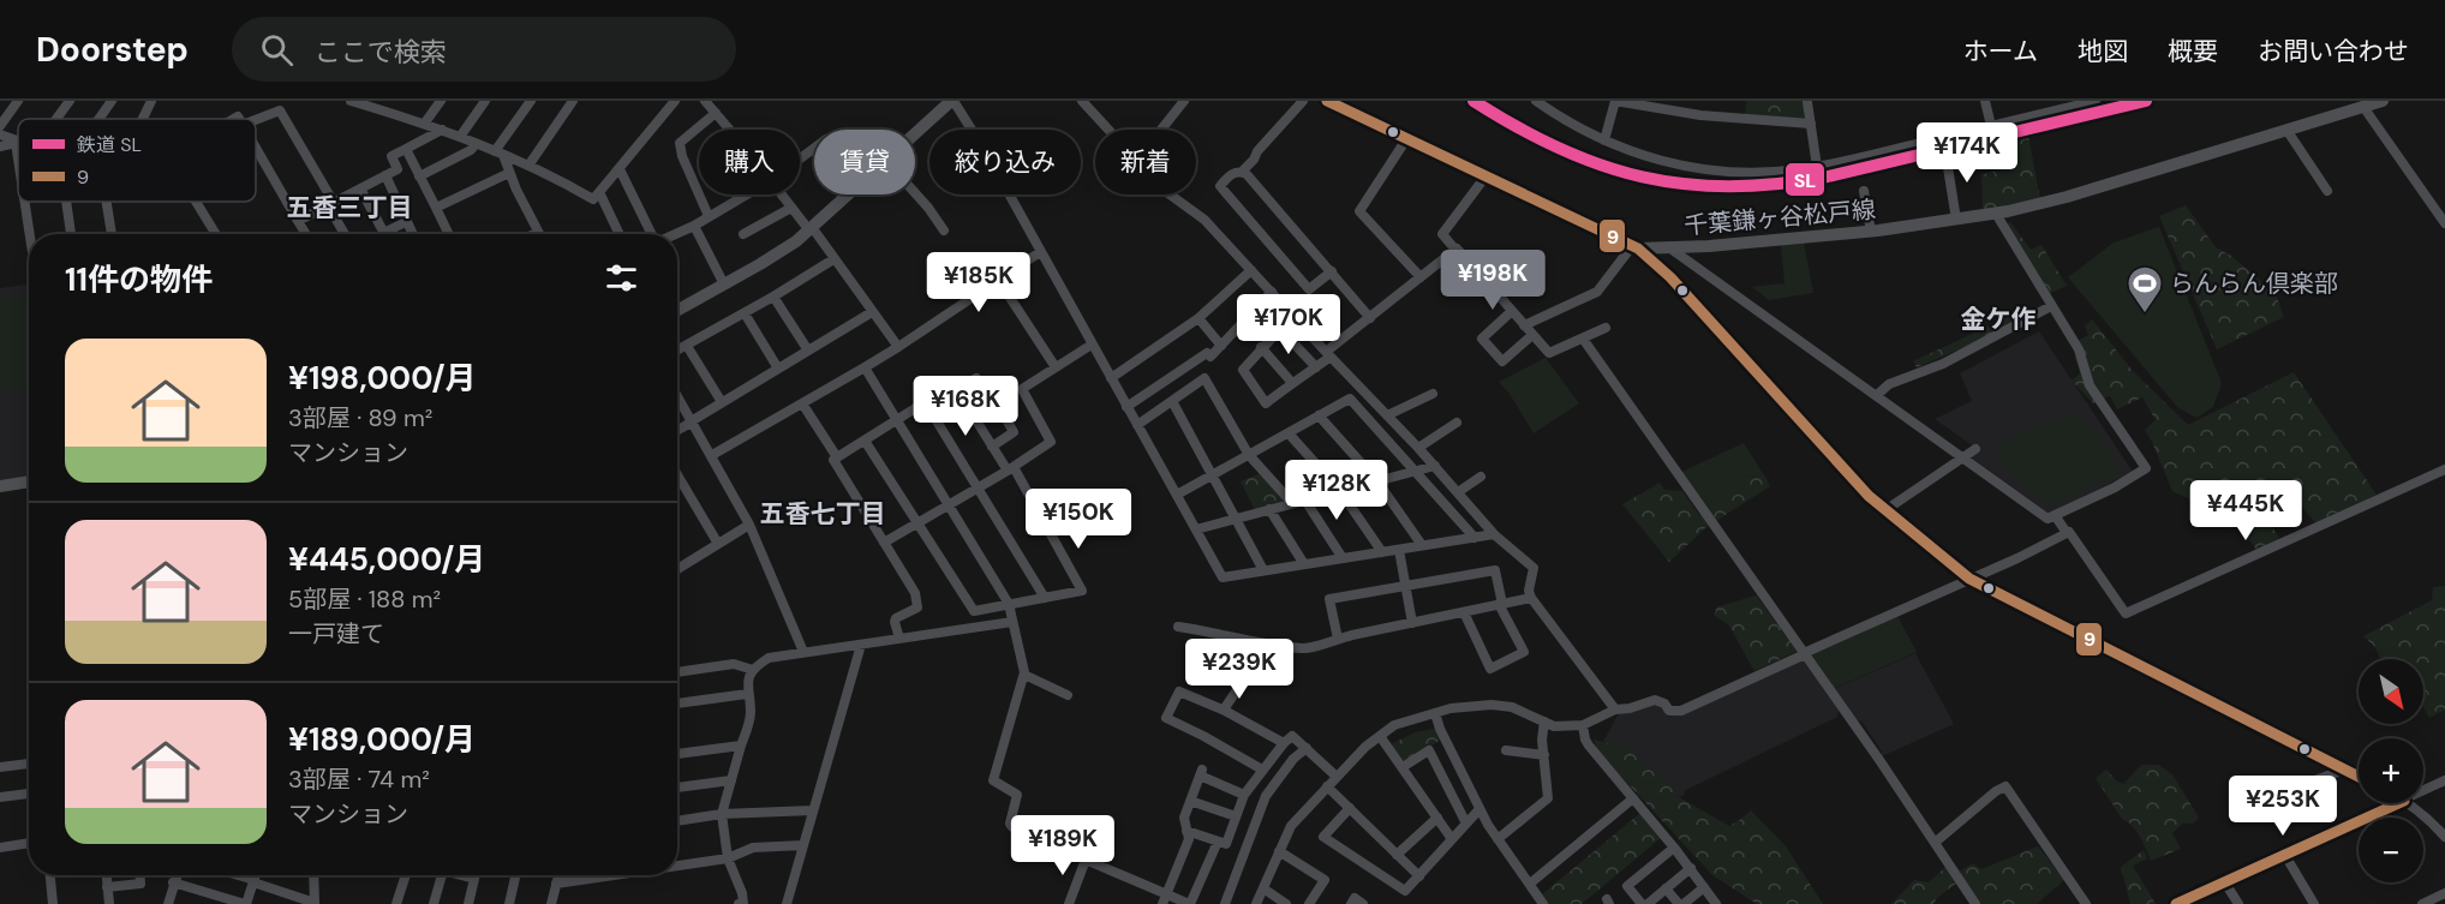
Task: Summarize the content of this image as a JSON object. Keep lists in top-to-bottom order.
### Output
{
  "streets": {
    "main road": ["千葉鎌ヶ谷松戸線"]
  },
  "districts": ["五香三丁目", "金ケ作", "五香七丁目"],
  "places": {
    "sports": ["らんらん倶楽部"]
  },
  "lines": ["rail line SL", "transit line 9"],
  "legend": ["鉄道 SL", "9"],
  "north": "bottom right",
  "page": {
    "header": "Doorstep",
    "search": "ここで検索",
    "nav": [
      "ホーム",
      "地図",
      "概要",
      "お問い合わせ"
    ],
    "price": [
      "¥174K",
      "¥198K",
      "¥185K",
      "¥170K",
      "¥168K",
      "¥128K",
      "¥445K",
      "¥150K",
      "¥239K",
      "¥253K",
      "¥189K"
    ],
    "chip": [
      "購入",
      "賃貸",
      "絞り込み",
      "新着"
    ],
    "heading": "11件の物件",
    "list": [
      {
        "name": "¥198,000/月",
        "note": "3部屋 · 89 m² · マンション"
      },
      {
        "name": "¥445,000/月",
        "note": "5部屋 · 188 m² · 一戸建て"
      },
      {
        "name": "¥189,000/月",
        "note": "3部屋 · 74 m² · マンション"
      }
    ],
    "map_buttons": ["+", "−"]
  }
}
